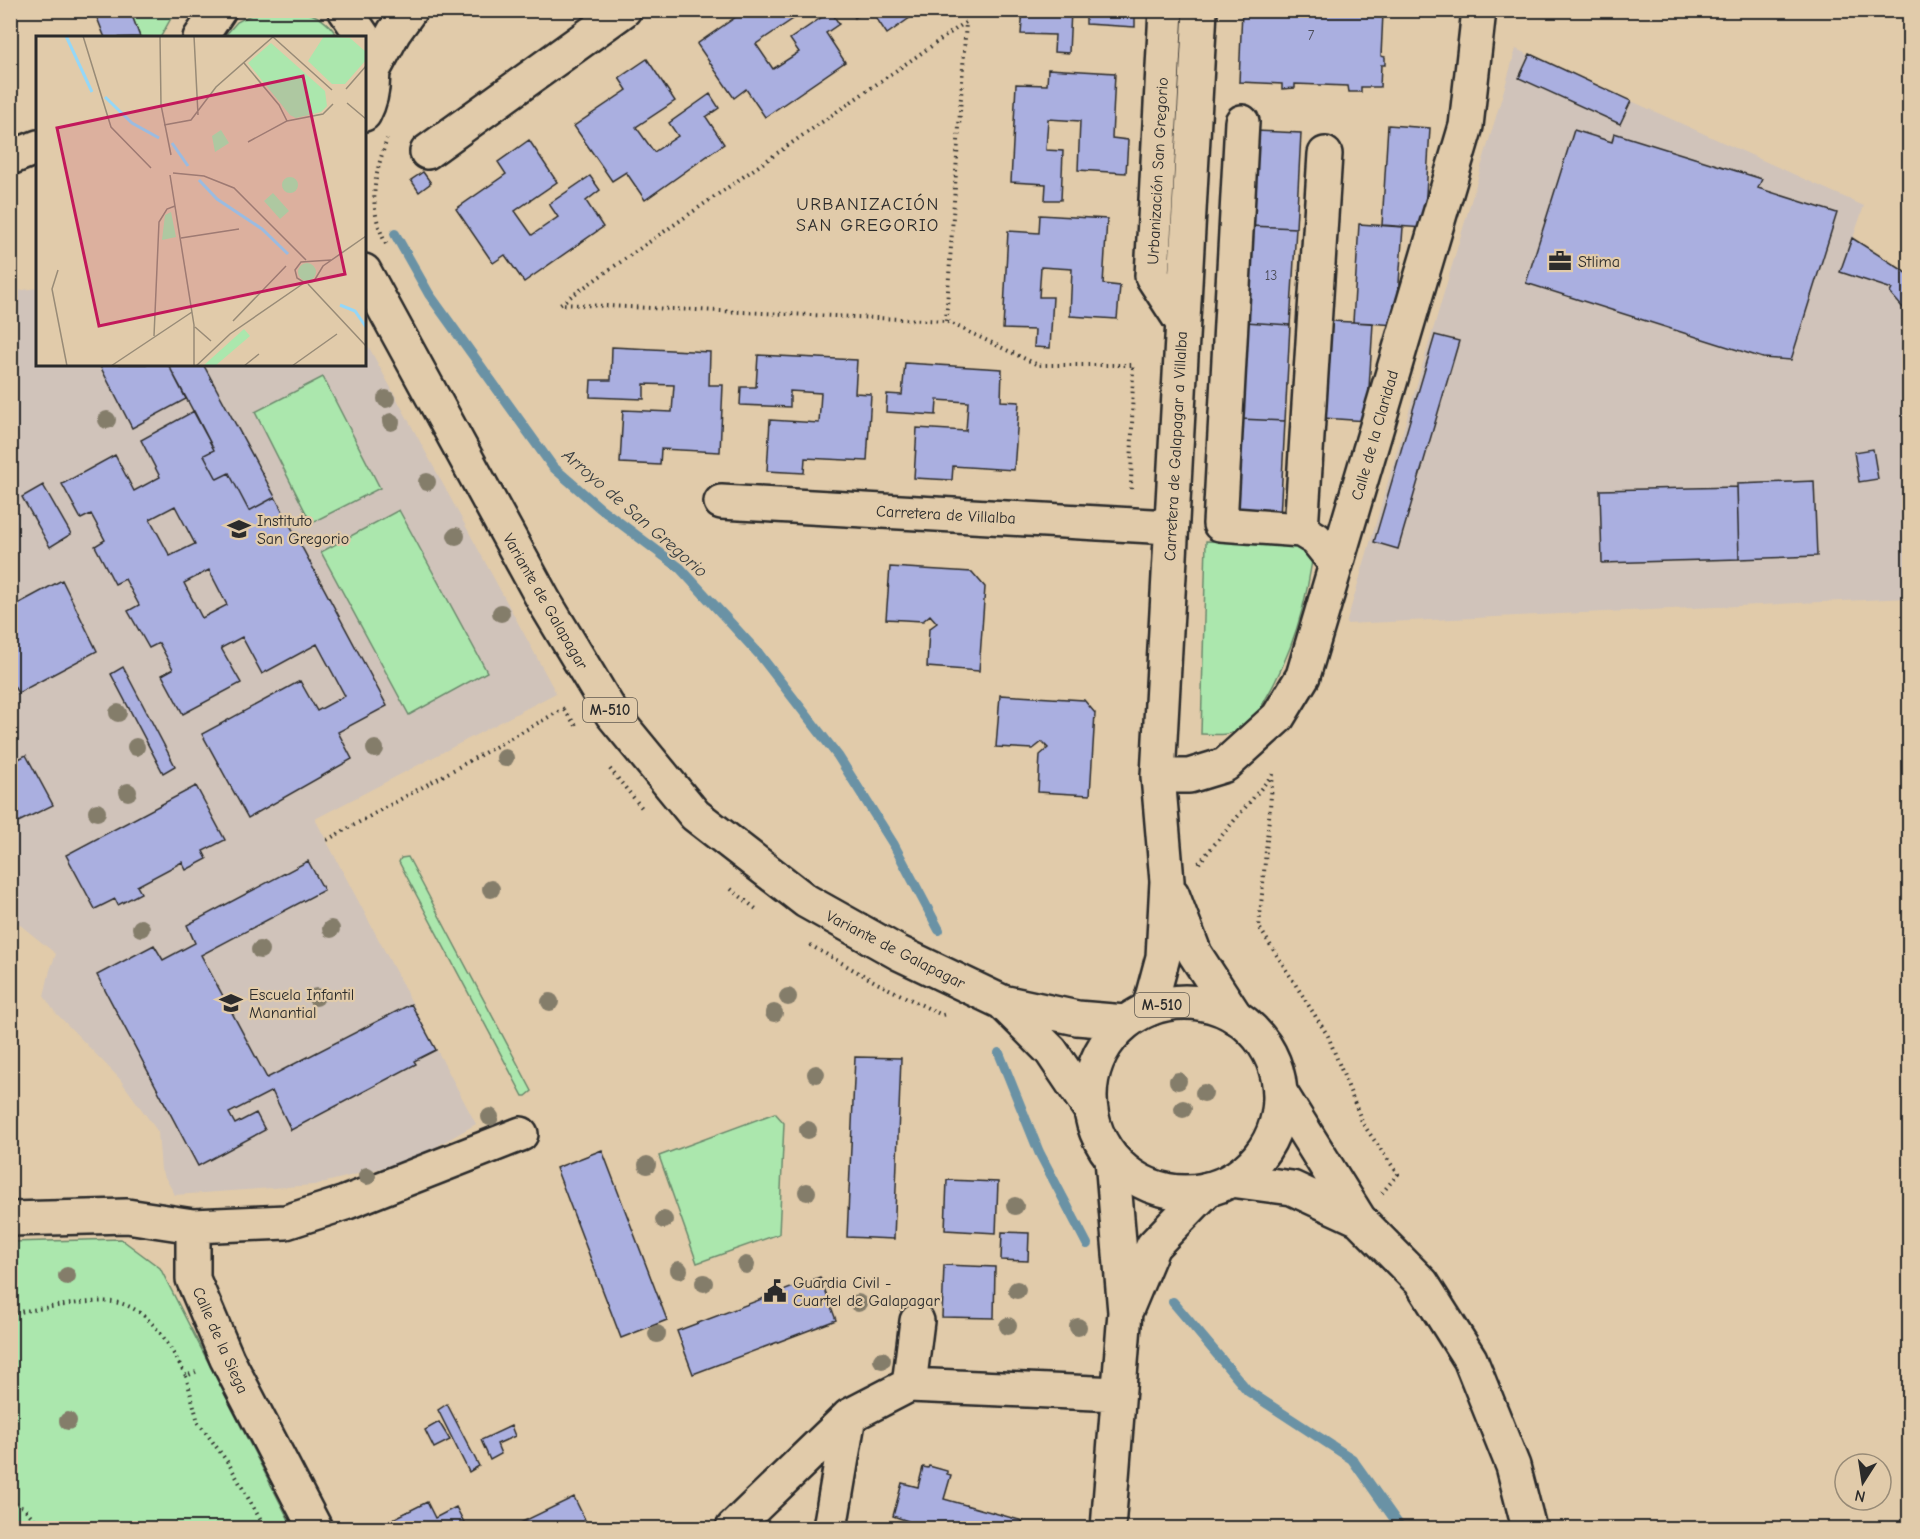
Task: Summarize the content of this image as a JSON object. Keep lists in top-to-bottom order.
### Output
{
  "streets": {
    "street": [
      "Urbanización San Gregorio",
      "Calle de la Claridad",
      "Carretera de Galapagar a Villalba",
      "Carretera de Villalba",
      "Variante de Galapagar",
      "M-510",
      "Calle de la Siega"
    ]
  },
  "crossings": [
    ["Urbanización San Gregorio", "Carretera de Galapagar a Villalba"],
    ["Calle de la Claridad", "Carretera de Galapagar a Villalba"],
    ["Carretera de Galapagar a Villalba", "Carretera de Villalba"],
    ["Carretera de Galapagar a Villalba", "M-510"],
    ["Variante de Galapagar", "M-510"]
  ],
  "districts": ["URBANIZACIÓN SAN GREGORIO"],
  "water": ["Arroyo de San Gregorio"],
  "places": {
    "office": ["Stlima"],
    "school or university": ["Instituto San Gregorio", "Escuela Infantil Manantial"],
    "public building": ["Guardia Civil - Cuartel de Galapagar"]
  },
  "house_numbers": ["7", "13"],
  "north": "bottom"
}
